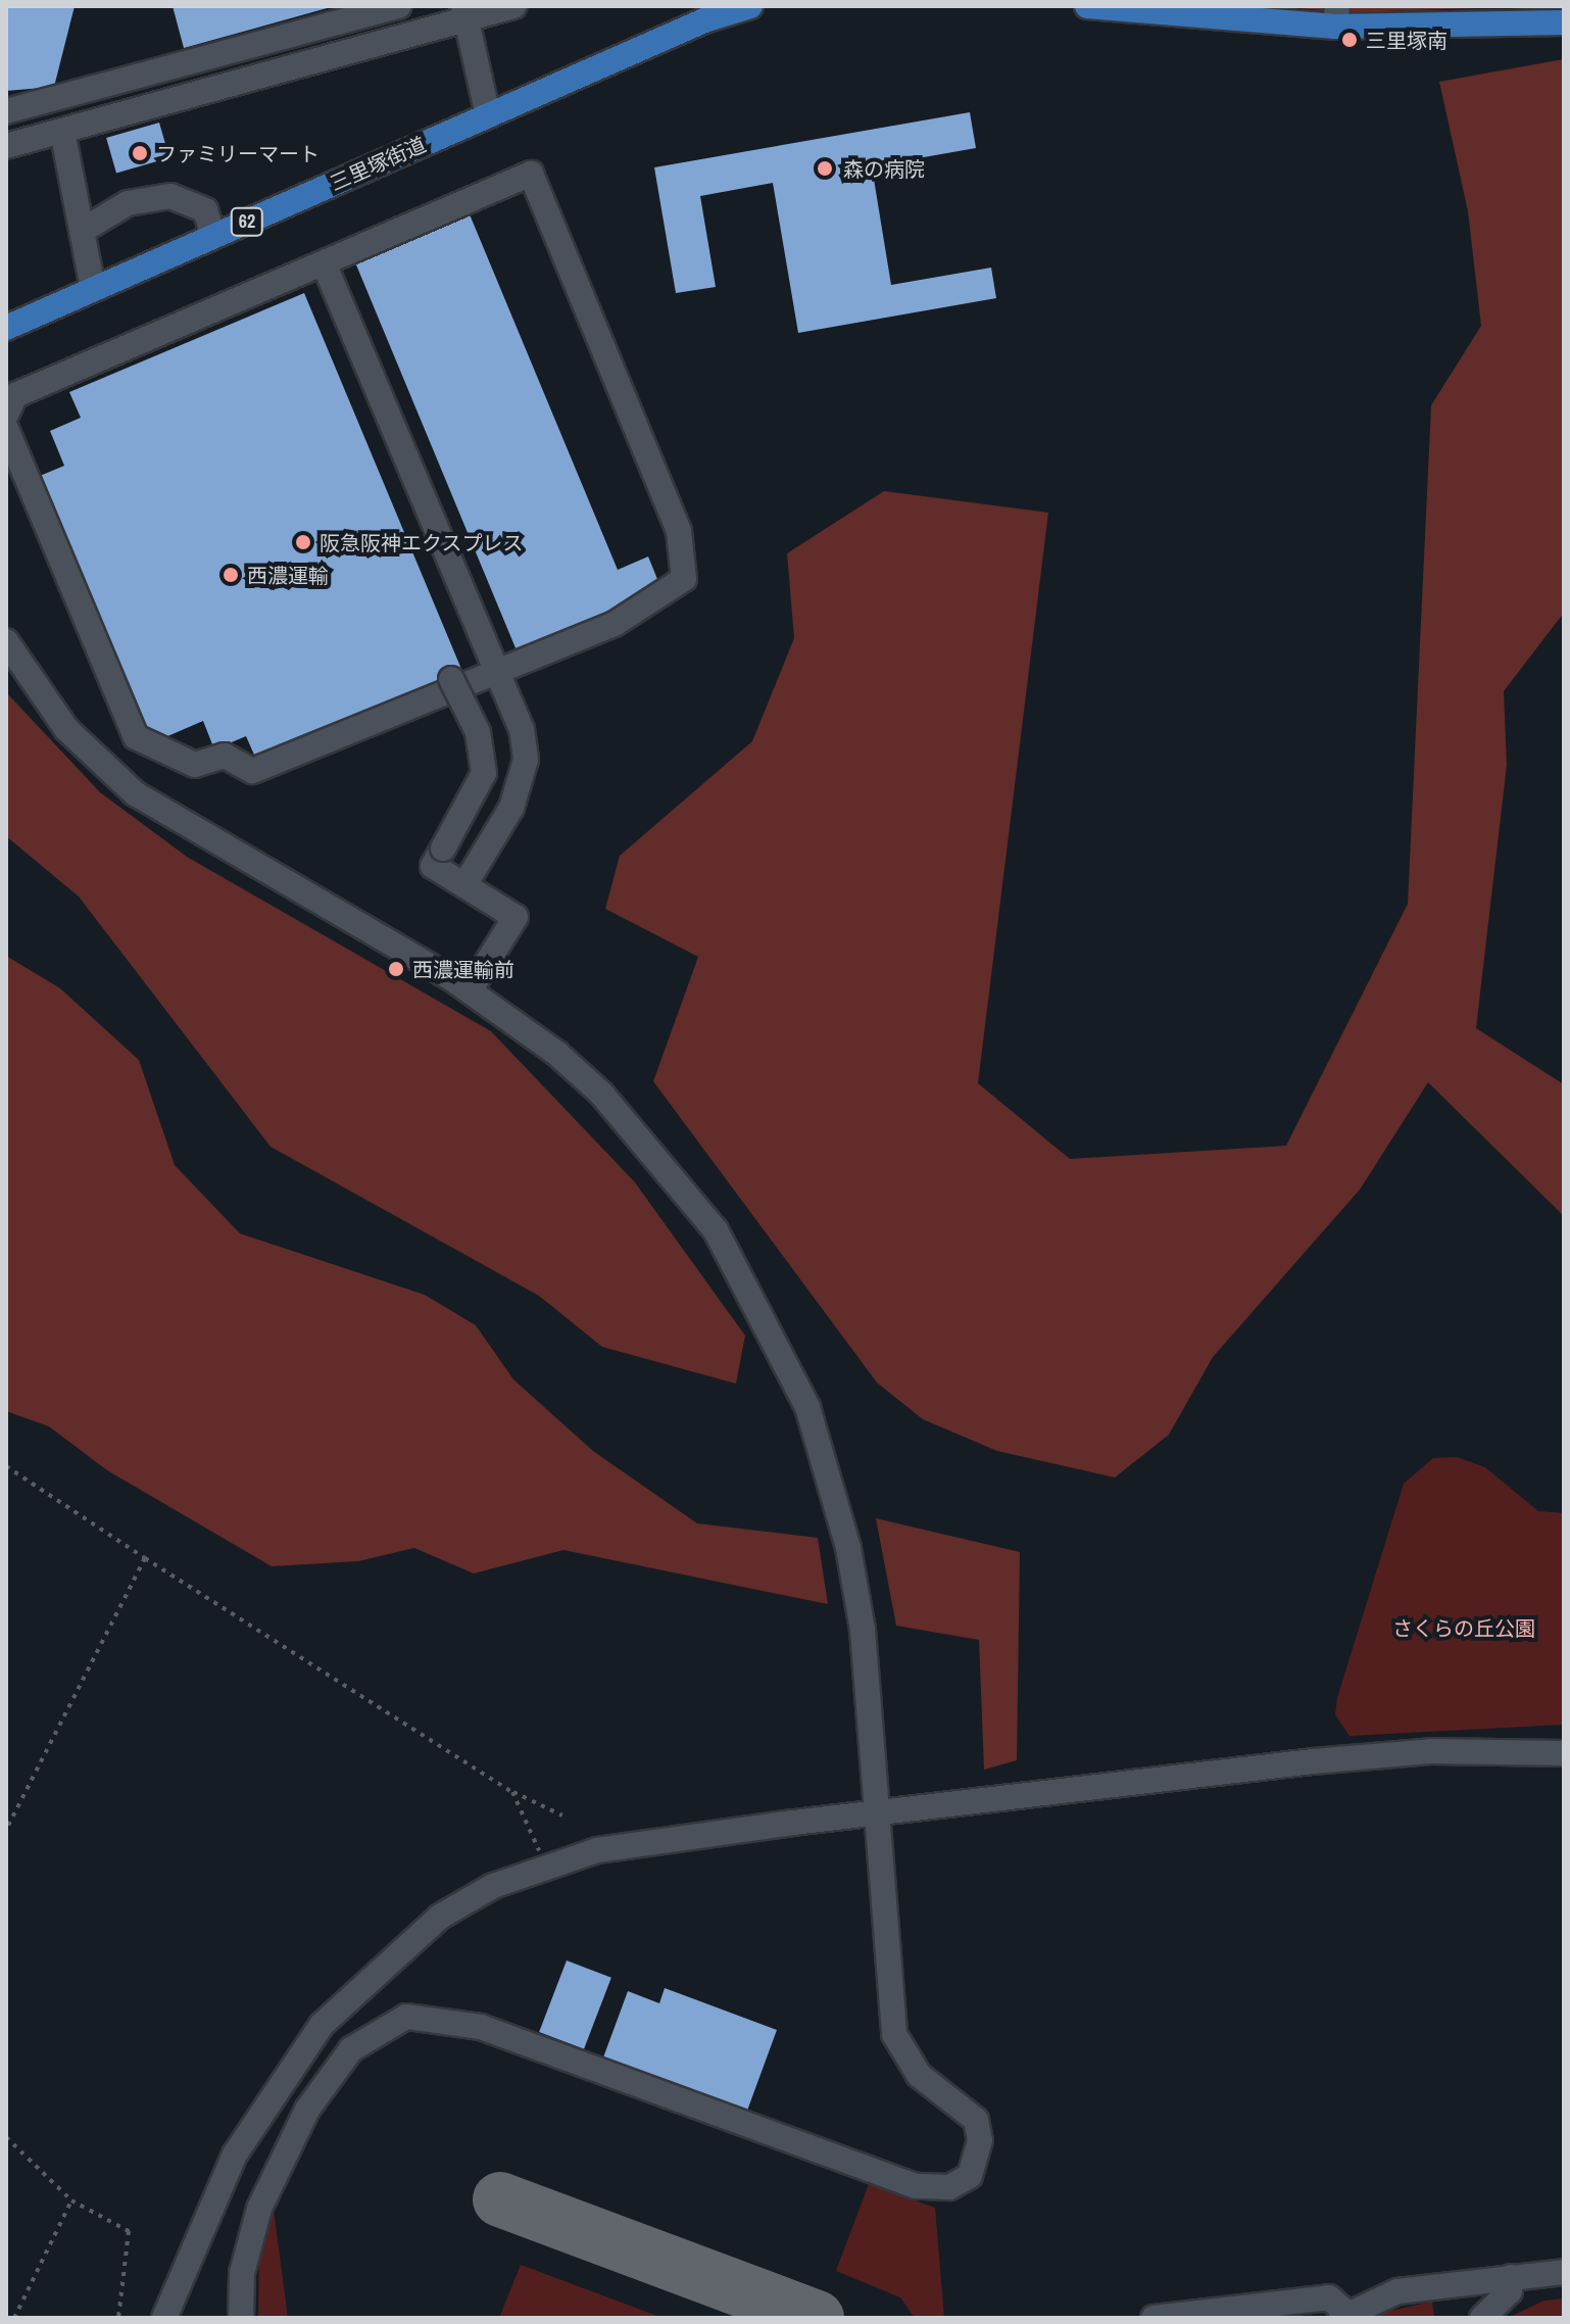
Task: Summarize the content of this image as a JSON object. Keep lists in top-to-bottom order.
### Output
{
  "streets": {
    "main road": ["三里塚街道", "62"]
  },
  "parks": ["さくらの丘公園"],
  "places": [
    "三里塚南",
    "ファミリーマート",
    "森の病院",
    "阪急阪神エクスプレス",
    "西濃運輸",
    "西濃運輸前"
  ]
}
